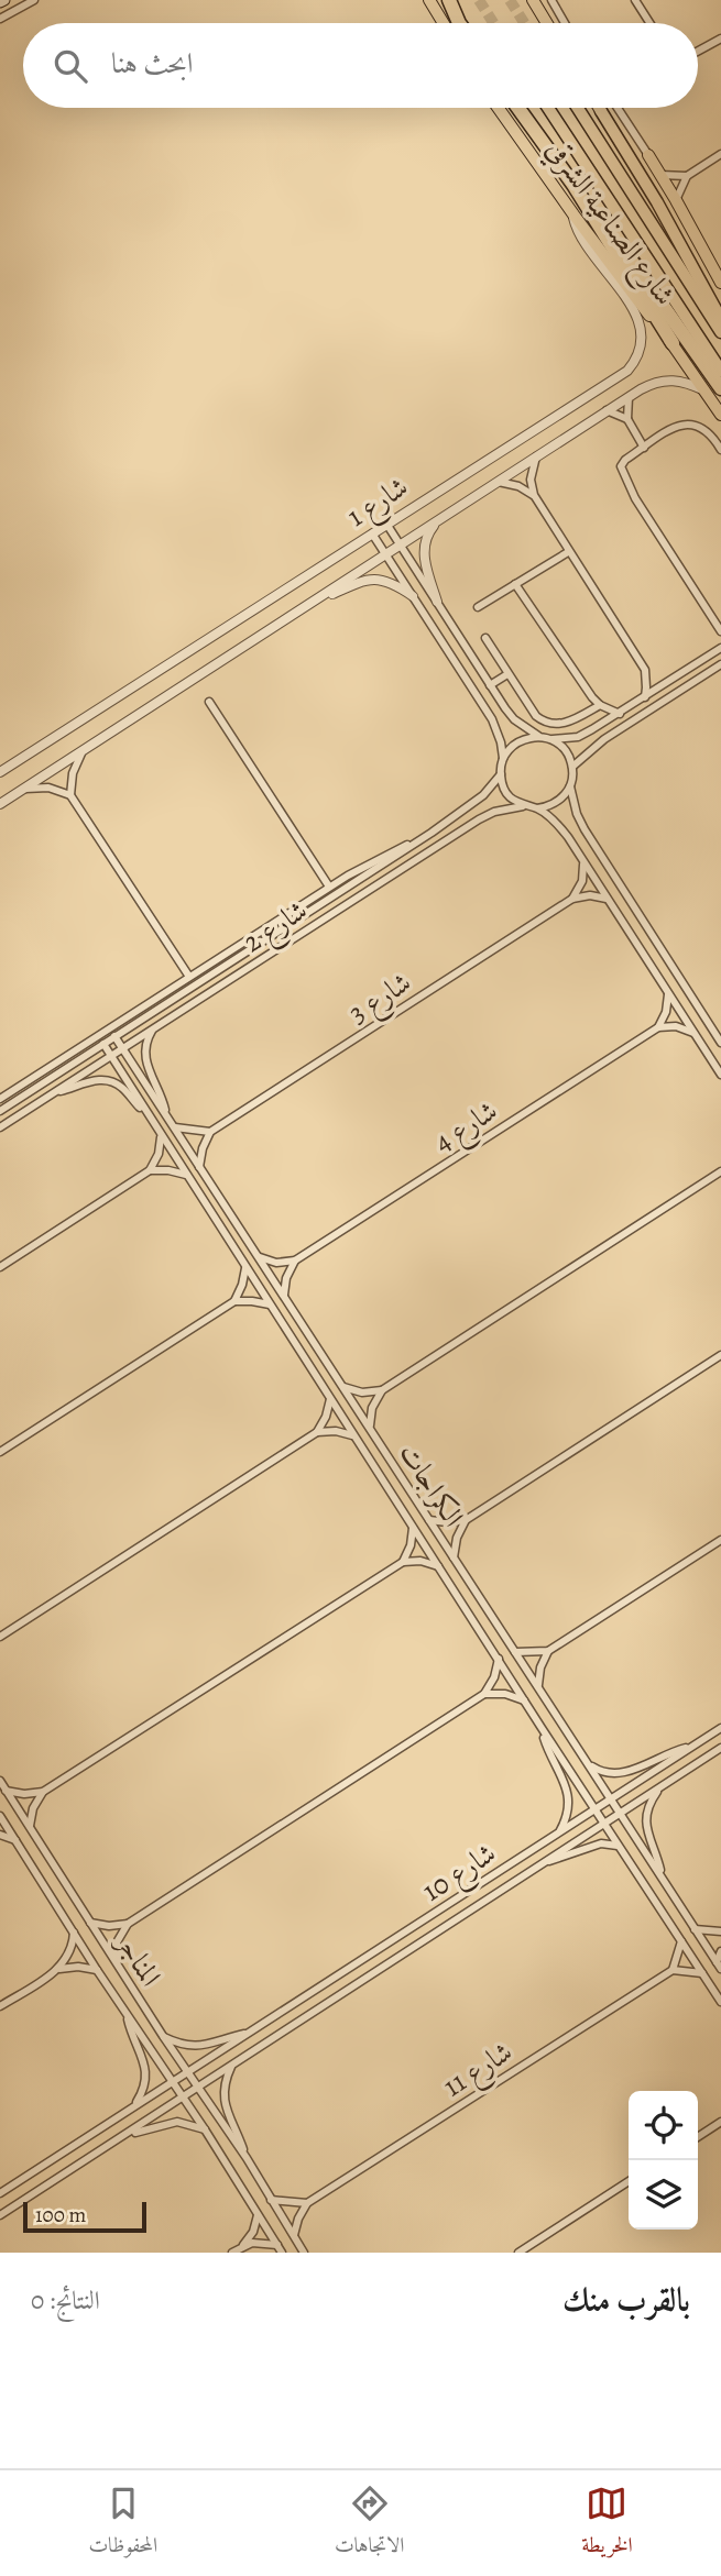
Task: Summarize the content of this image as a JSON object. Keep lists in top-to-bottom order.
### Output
{
  "streets": {
    "main road": ["شارع الصناعية الشرقي"],
    "street": [
      "شارع 1",
      "شارع 2",
      "شارع 3",
      "شارع 4",
      "الكراجات",
      "شارع 10",
      "المناجر",
      "شارع 11"
    ]
  },
  "crossings": [
    ["شارع الصناعية الشرقي", "شارع 1"],
    ["شارع 2", "الكراجات"],
    ["الكراجات", "شارع 10"],
    ["شارع 10", "المناجر"]
  ],
  "scale_bar": "100 m",
  "page": {
    "search": "ابحث هنا",
    "scale": "100 m",
    "heading": ["بالقرب منك", "النتائج: 0"],
    "nav": ["الخريطة", "الاتجاهات", "المحفوظات"]
  }
}
